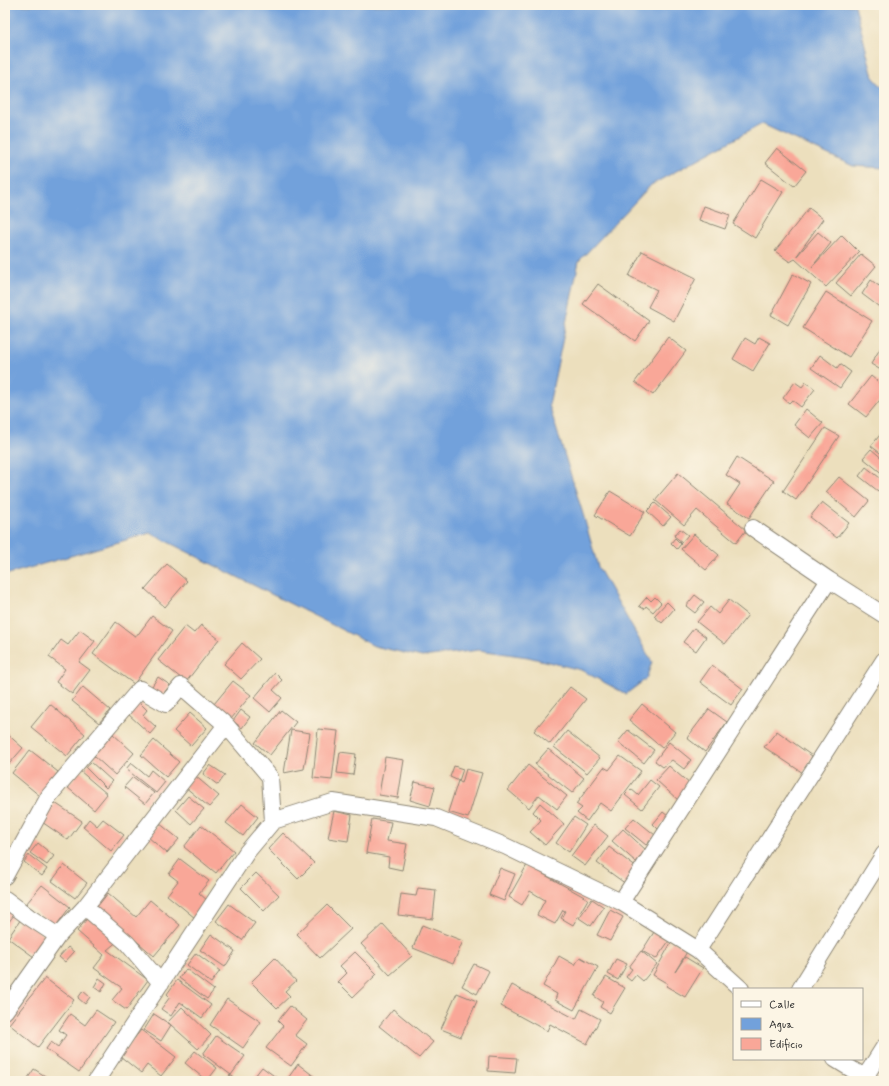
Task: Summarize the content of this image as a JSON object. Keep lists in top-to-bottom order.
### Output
{
  "legend": ["Calle", "Agua", "Edificio"]
}
